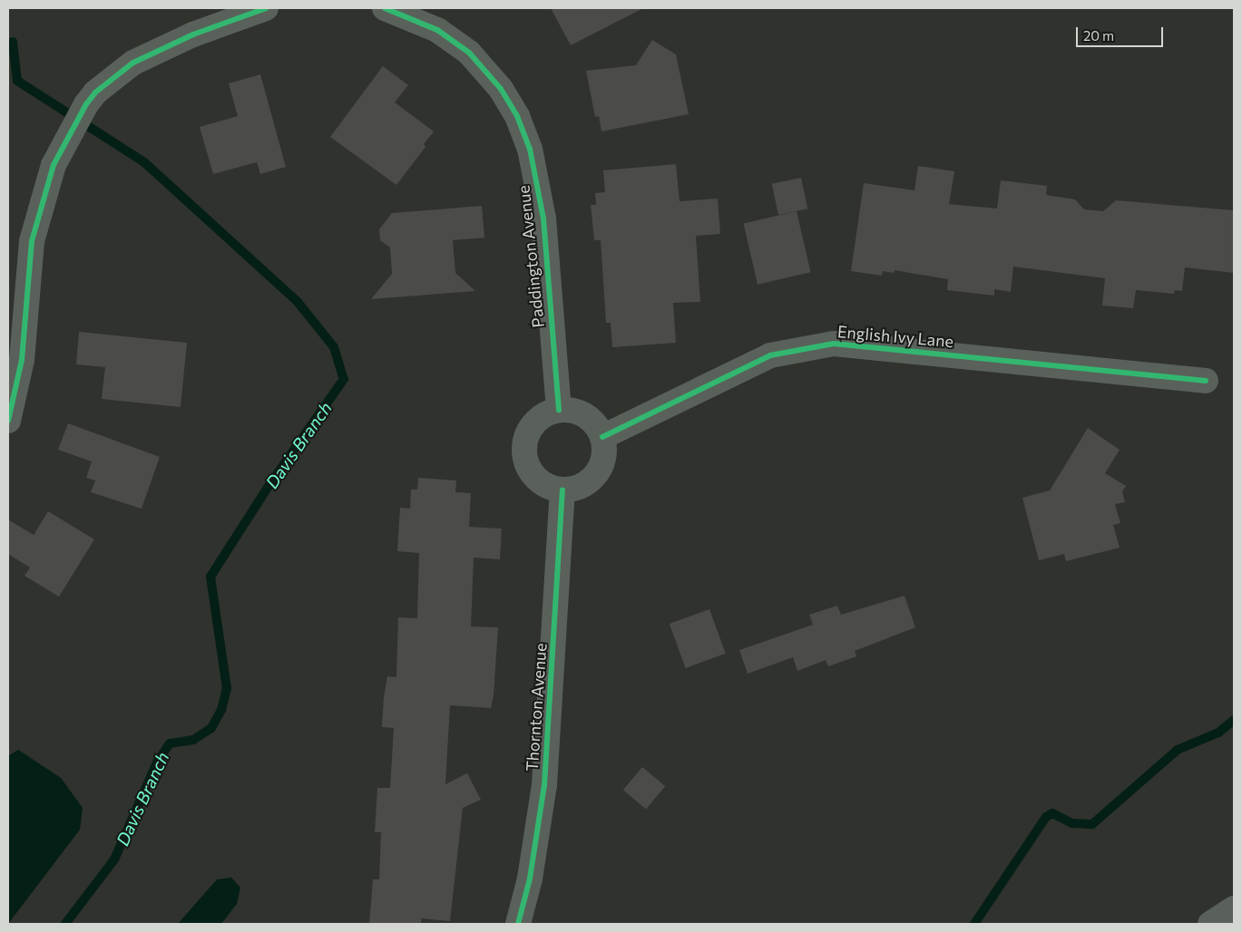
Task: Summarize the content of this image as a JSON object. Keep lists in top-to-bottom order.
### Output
{
  "streets": {
    "street": ["Paddington Avenue", "English Ivy Lane", "Thornton Avenue"]
  },
  "crossings": [
    ["Paddington Avenue", "English Ivy Lane"],
    ["Paddington Avenue", "Thornton Avenue"],
    ["English Ivy Lane", "Thornton Avenue"]
  ],
  "water": ["Davis Branch"],
  "scale_bar": "20 m"
}
